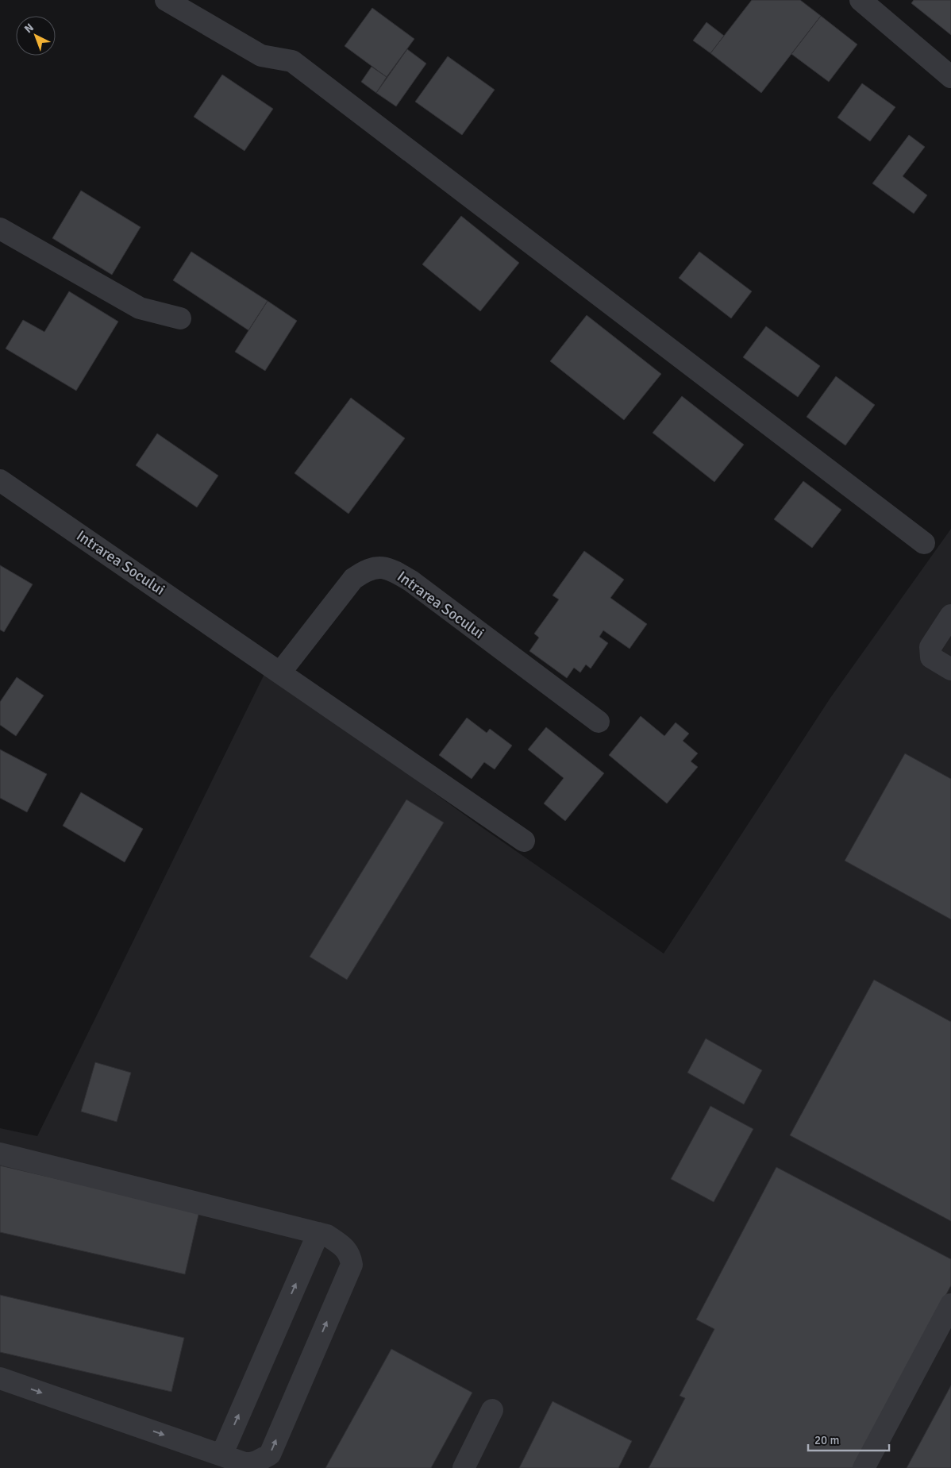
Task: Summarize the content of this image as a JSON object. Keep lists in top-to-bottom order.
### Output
{
  "streets": {
    "street": ["Intrarea Socului"]
  },
  "scale_bar": "20 m",
  "north": "top left"
}
